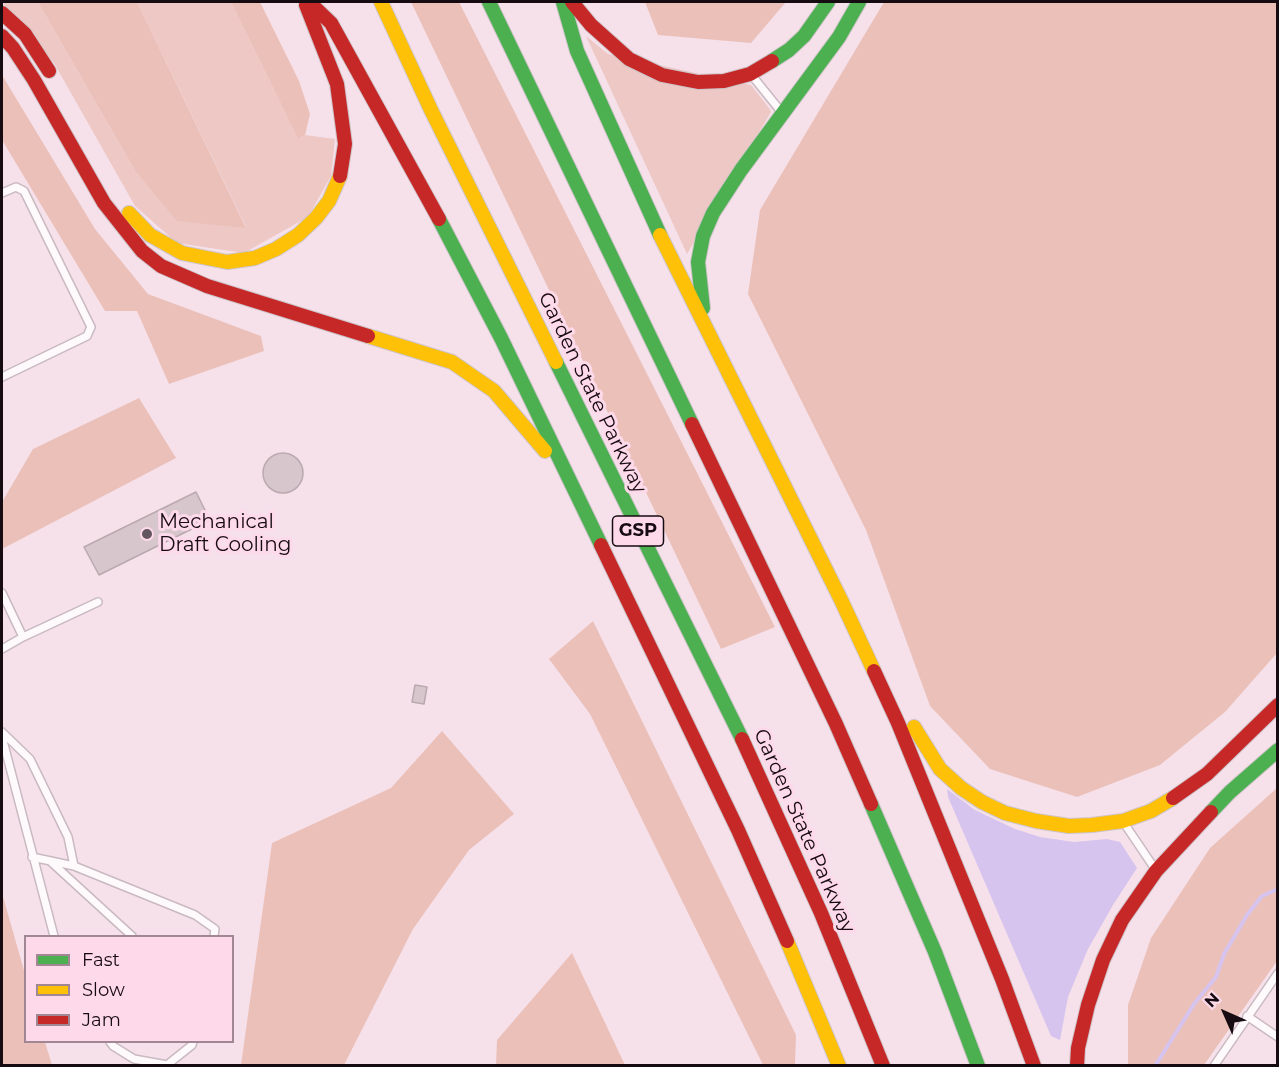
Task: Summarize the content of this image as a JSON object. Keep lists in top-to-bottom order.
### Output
{
  "streets": {
    "highway": ["Garden State Parkway", "GSP"]
  },
  "places": ["Mechanical Draft Cooling"],
  "legend": ["Fast", "Slow", "Jam"],
  "north": "top left"
}
